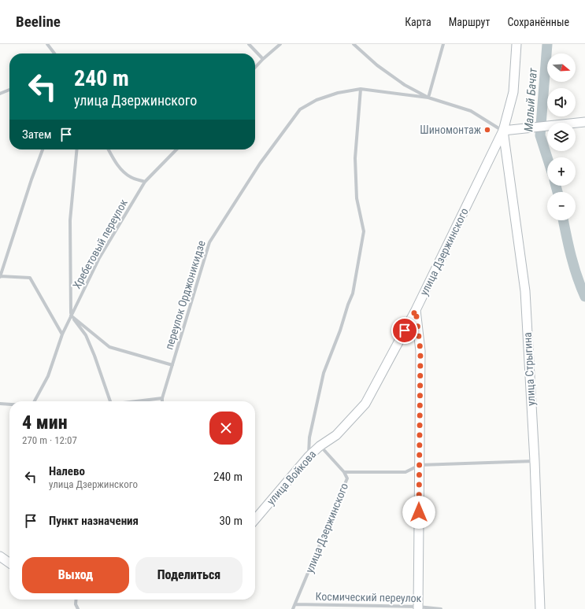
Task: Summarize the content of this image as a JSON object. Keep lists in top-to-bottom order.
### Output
{
  "streets": {
    "street": ["улица Дзержинского", "улица Стрыгина", "улица Войкова"],
    "lane": ["Хребетовый переулок", "переулок Орджоникидзе", "Космический переулок"]
  },
  "crossings": [
    ["улица Дзержинского", "улица Стрыгина"],
    ["улица Дзержинского", "улица Войкова"],
    ["улица Дзержинского", "Космический переулок"]
  ],
  "water": ["Малый Бачат"],
  "places": ["Шиномонтаж"],
  "north": "right",
  "page": {
    "header": "Beeline",
    "nav": ["Карта", "Маршрут", "Сохранённые"],
    "map_buttons": ["+", "−"],
    "turn": ["240 m", "улица Дзержинского"],
    "then": "Затем",
    "heading": ["4 мин", "270 m · 12:07"],
    "list": [
      {
        "name": "Налево",
        "note": "улица Дзержинского",
        "value": "240 m"
      },
      {
        "name": "Пункт назначения",
        "value": "30 m"
      }
    ],
    "buttons": ["Выход", "Поделиться"]
  }
}
